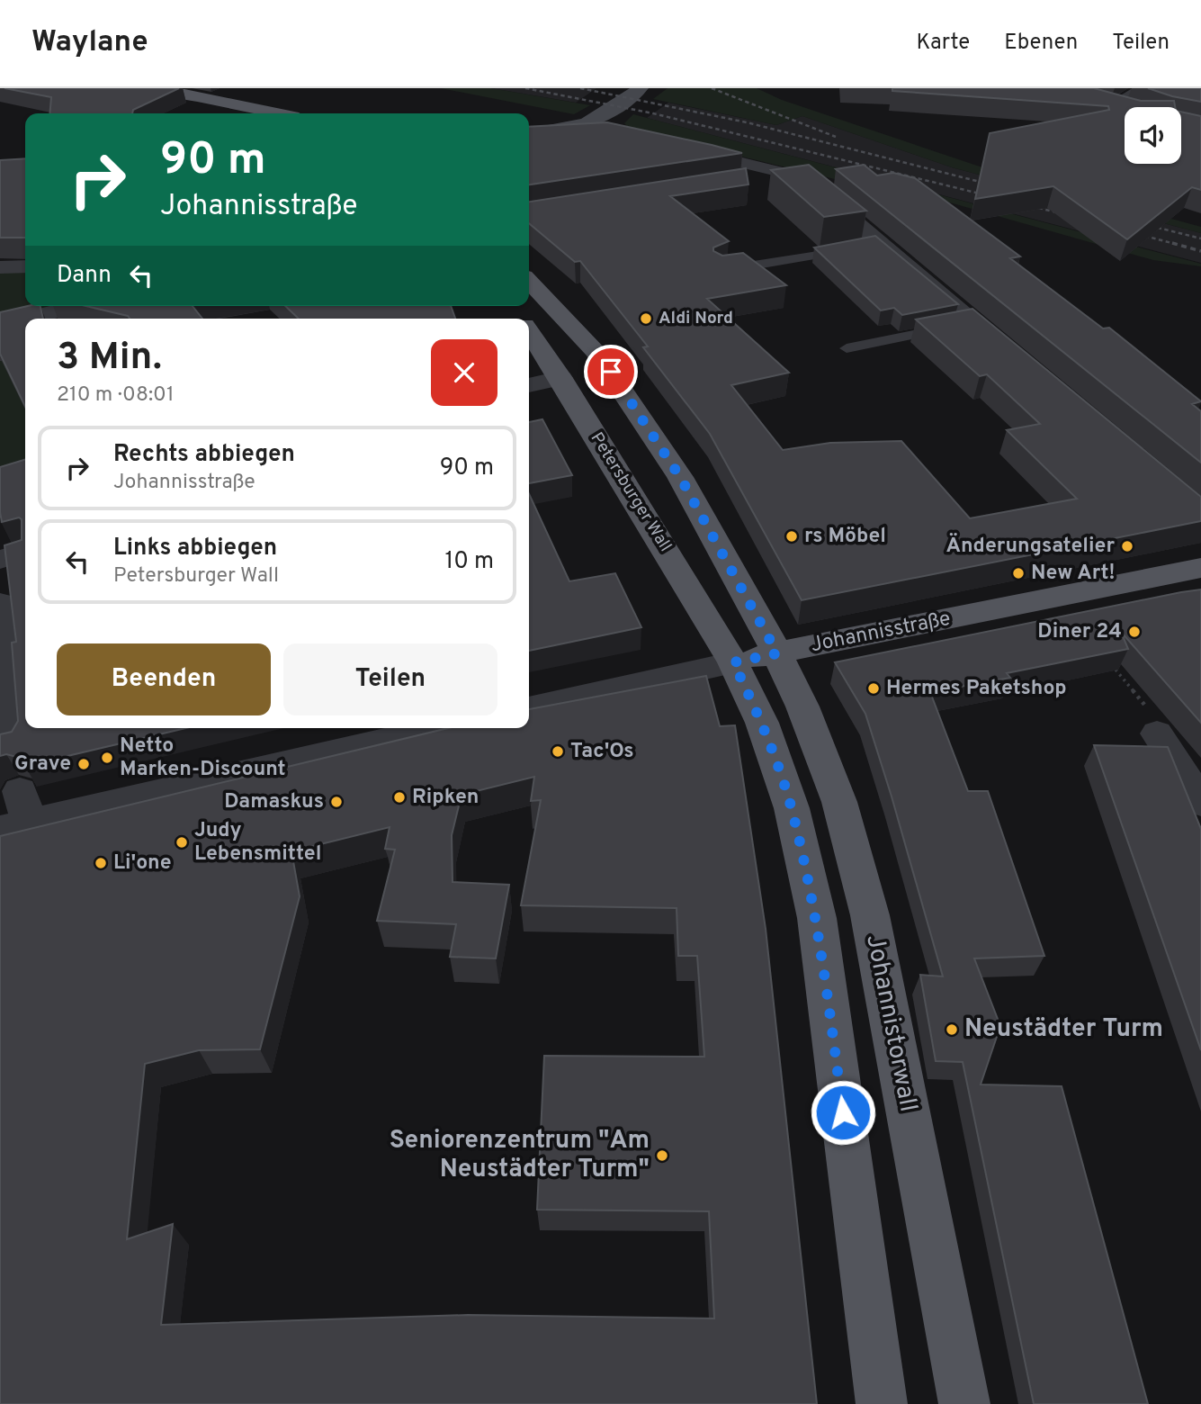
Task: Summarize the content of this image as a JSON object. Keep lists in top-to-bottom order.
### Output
{
  "streets": {
    "main road": ["Petersburger Wall", "Johannisstraße", "Johannistorwall"]
  },
  "crossings": [
    ["Petersburger Wall", "Johannisstraße"],
    ["Johannisstraße", "Johannistorwall"]
  ],
  "places": [
    "Aldi Nord",
    "rs Möbel",
    "Änderungsatelier",
    "New Art!",
    "Diner 24",
    "Hermes Paketshop",
    "Tac'Os",
    "Netto Marken-Discount",
    "Grave",
    "Ripken",
    "Damaskus",
    "Judy Lebensmittel",
    "Li'one",
    "Neustädter Turm",
    "Seniorenzentrum \"Am Neustädter Turm\""
  ],
  "page": {
    "header": "Waylane",
    "nav": ["Karte", "Ebenen", "Teilen"],
    "turn": ["90 m", "Johannisstraße"],
    "then": "Dann",
    "heading": ["3 Min.", "210 m · 08:01"],
    "list": [
      {
        "name": "Rechts abbiegen",
        "note": "Johannisstraße",
        "value": "90 m"
      },
      {
        "name": "Links abbiegen",
        "note": "Petersburger Wall",
        "value": "10 m"
      }
    ],
    "buttons": ["Beenden", "Teilen"]
  }
}
